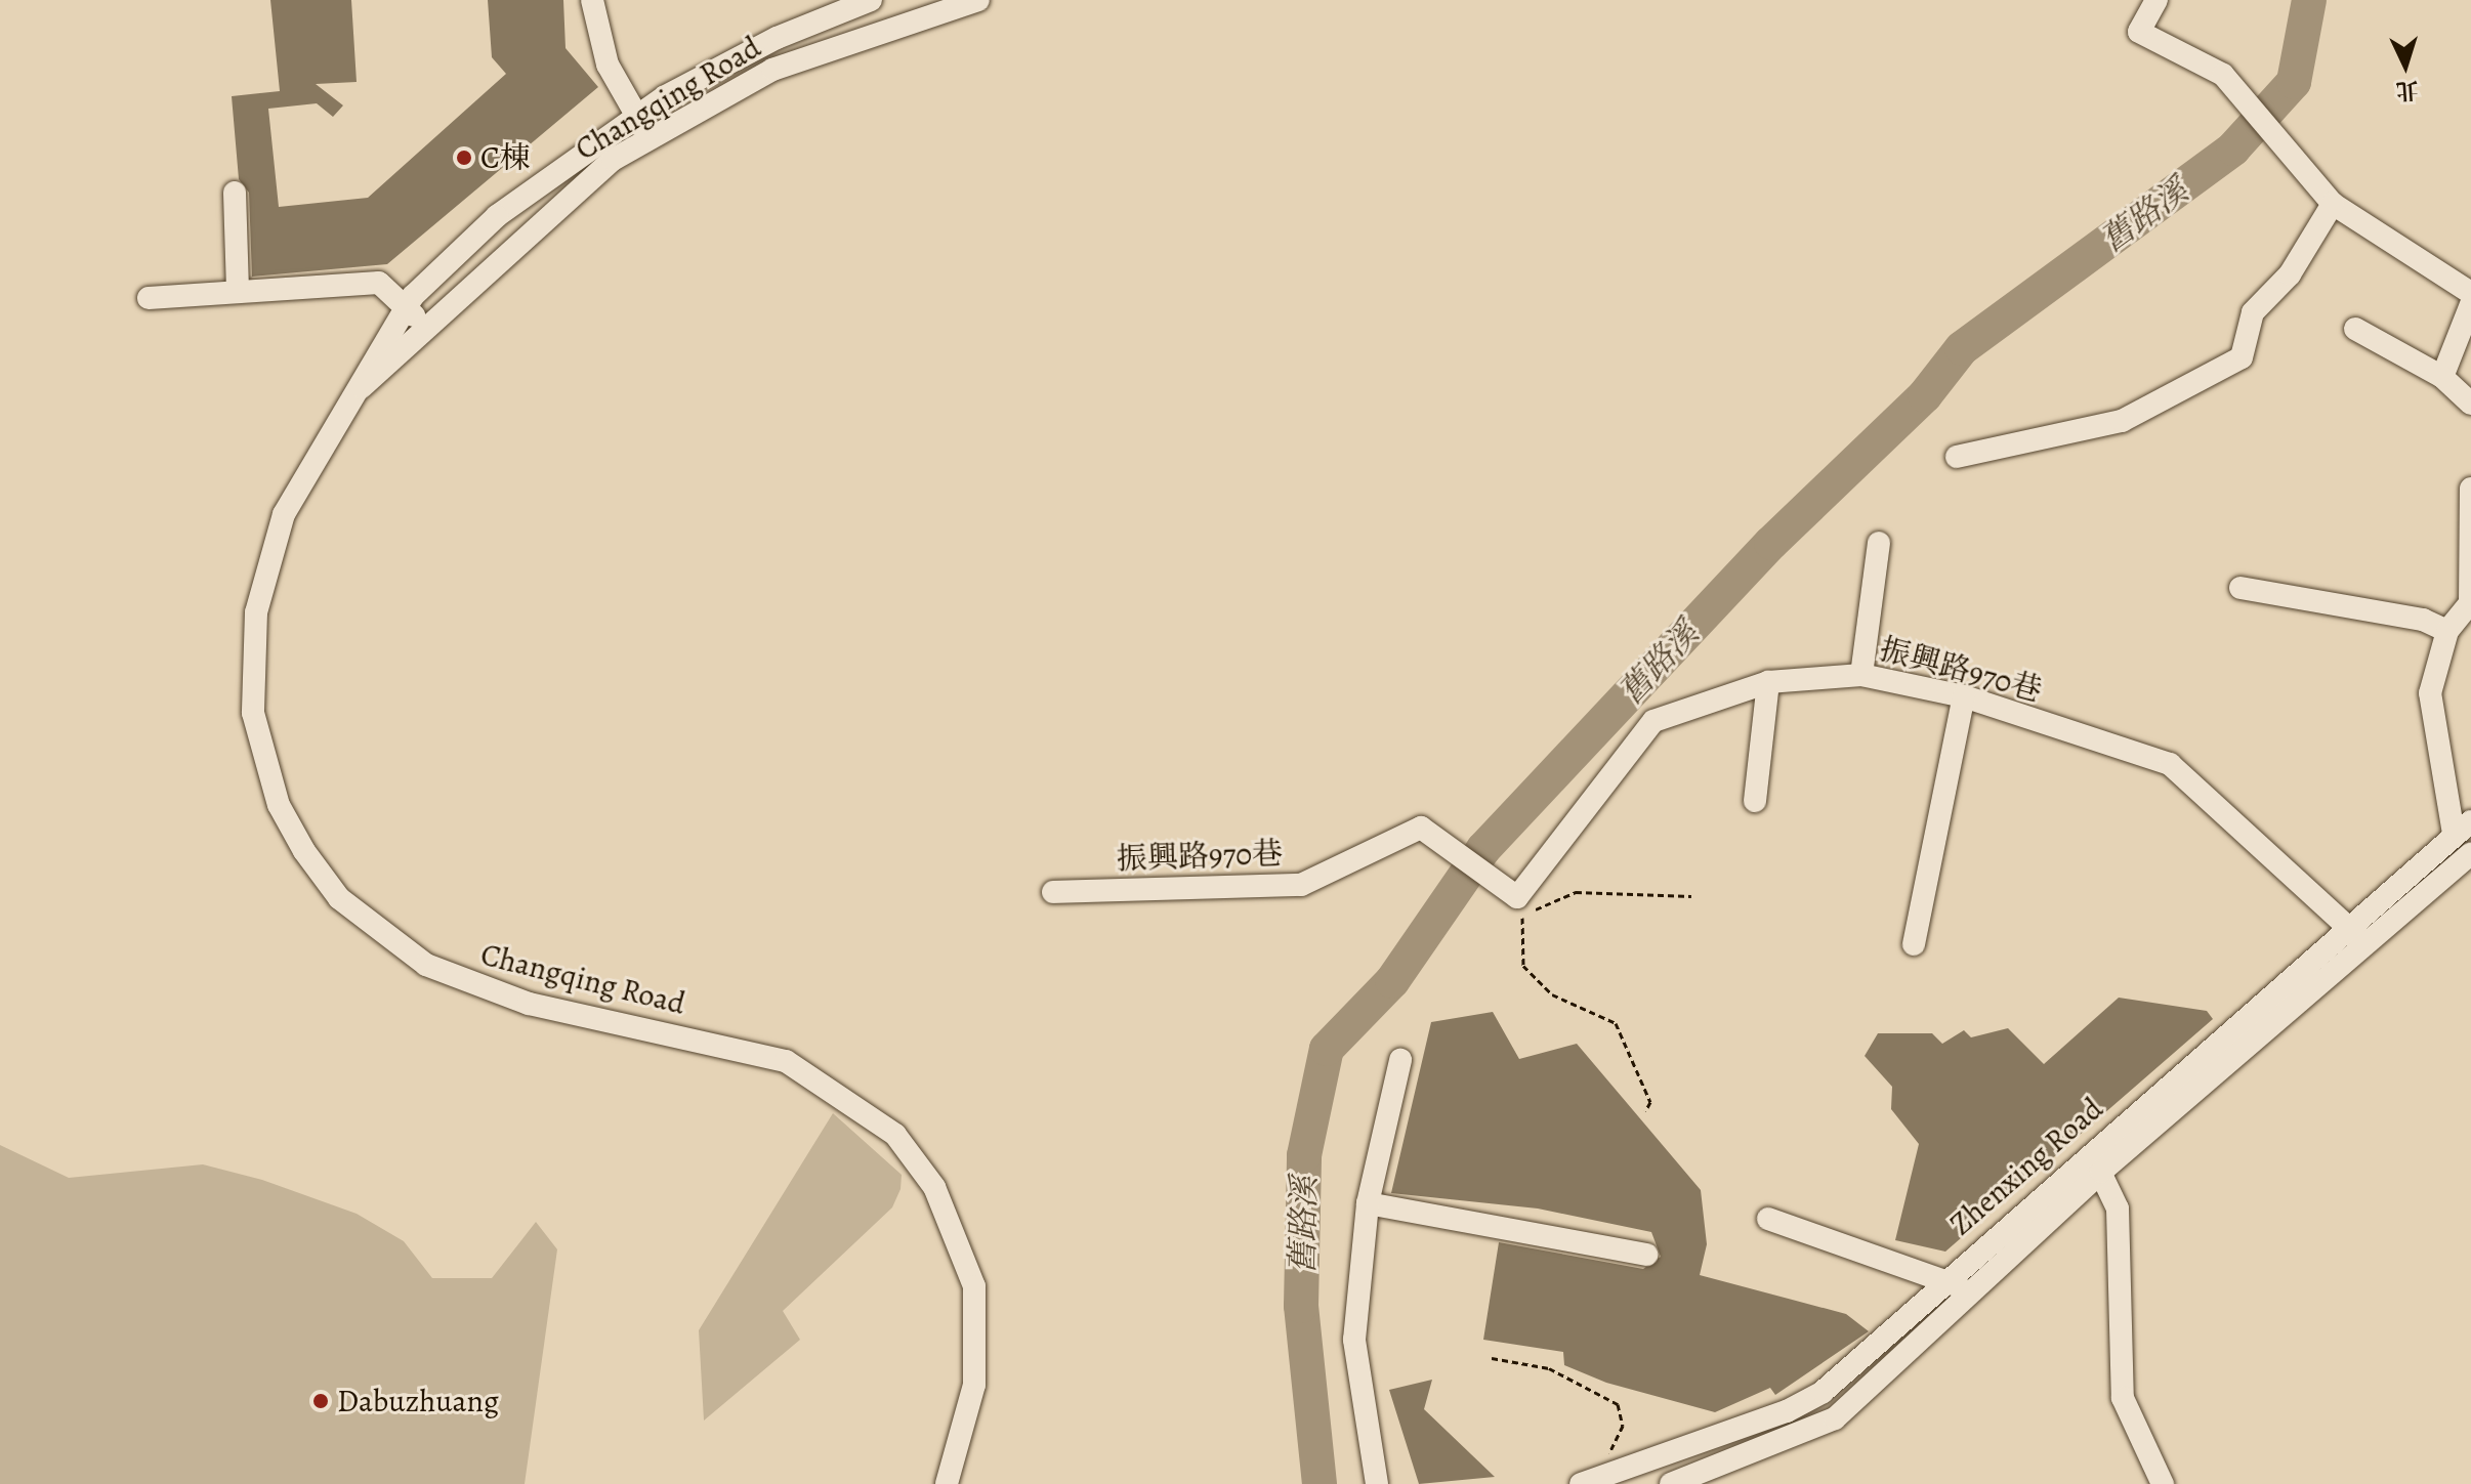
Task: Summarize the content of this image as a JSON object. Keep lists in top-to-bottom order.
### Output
{
  "streets": {
    "street": ["Changqing Road", "振興路970巷", "Zhenxing Road"]
  },
  "crossings": [
    ["振興路970巷", "Zhenxing Road"]
  ],
  "water": ["舊路溪"],
  "places": ["C棟", "Dabuzhuang"],
  "north": "bottom"
}
